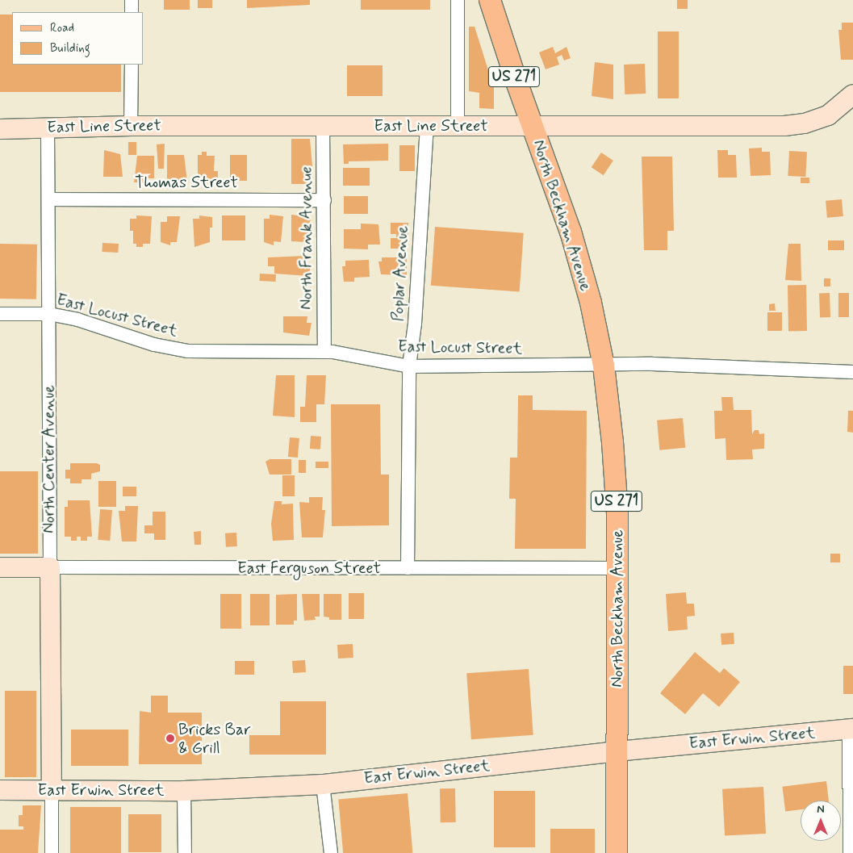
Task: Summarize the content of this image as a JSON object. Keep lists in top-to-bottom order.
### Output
{
  "streets": {
    "main road": [
      "US 271",
      "East Line Street",
      "North Beckham Avenue",
      "North Center Avenue",
      "East Ferguson Street",
      "East Erwin Street"
    ],
    "street": [
      "Thomas Street",
      "North Frank Avenue",
      "Poplar Avenue",
      "East Locust Street"
    ]
  },
  "crossings": [
    ["US 271", "North Beckham Avenue"],
    ["US 271", "East Erwin Street"],
    ["East Line Street", "North Beckham Avenue"],
    ["East Line Street", "North Frank Avenue"],
    ["East Line Street", "Poplar Avenue"],
    ["East Line Street", "North Center Avenue"],
    ["Thomas Street", "North Frank Avenue"],
    ["Thomas Street", "North Center Avenue"],
    ["North Beckham Avenue", "East Locust Street"],
    ["North Beckham Avenue", "East Ferguson Street"],
    ["North Beckham Avenue", "East Erwin Street"],
    ["North Frank Avenue", "East Locust Street"],
    ["Poplar Avenue", "East Locust Street"],
    ["Poplar Avenue", "East Ferguson Street"],
    ["East Locust Street", "North Center Avenue"],
    ["North Center Avenue", "East Ferguson Street"],
    ["North Center Avenue", "East Erwin Street"]
  ],
  "places": ["Bricks Bar & Grill"],
  "legend": ["Road", "Building"],
  "north": "top"
}
